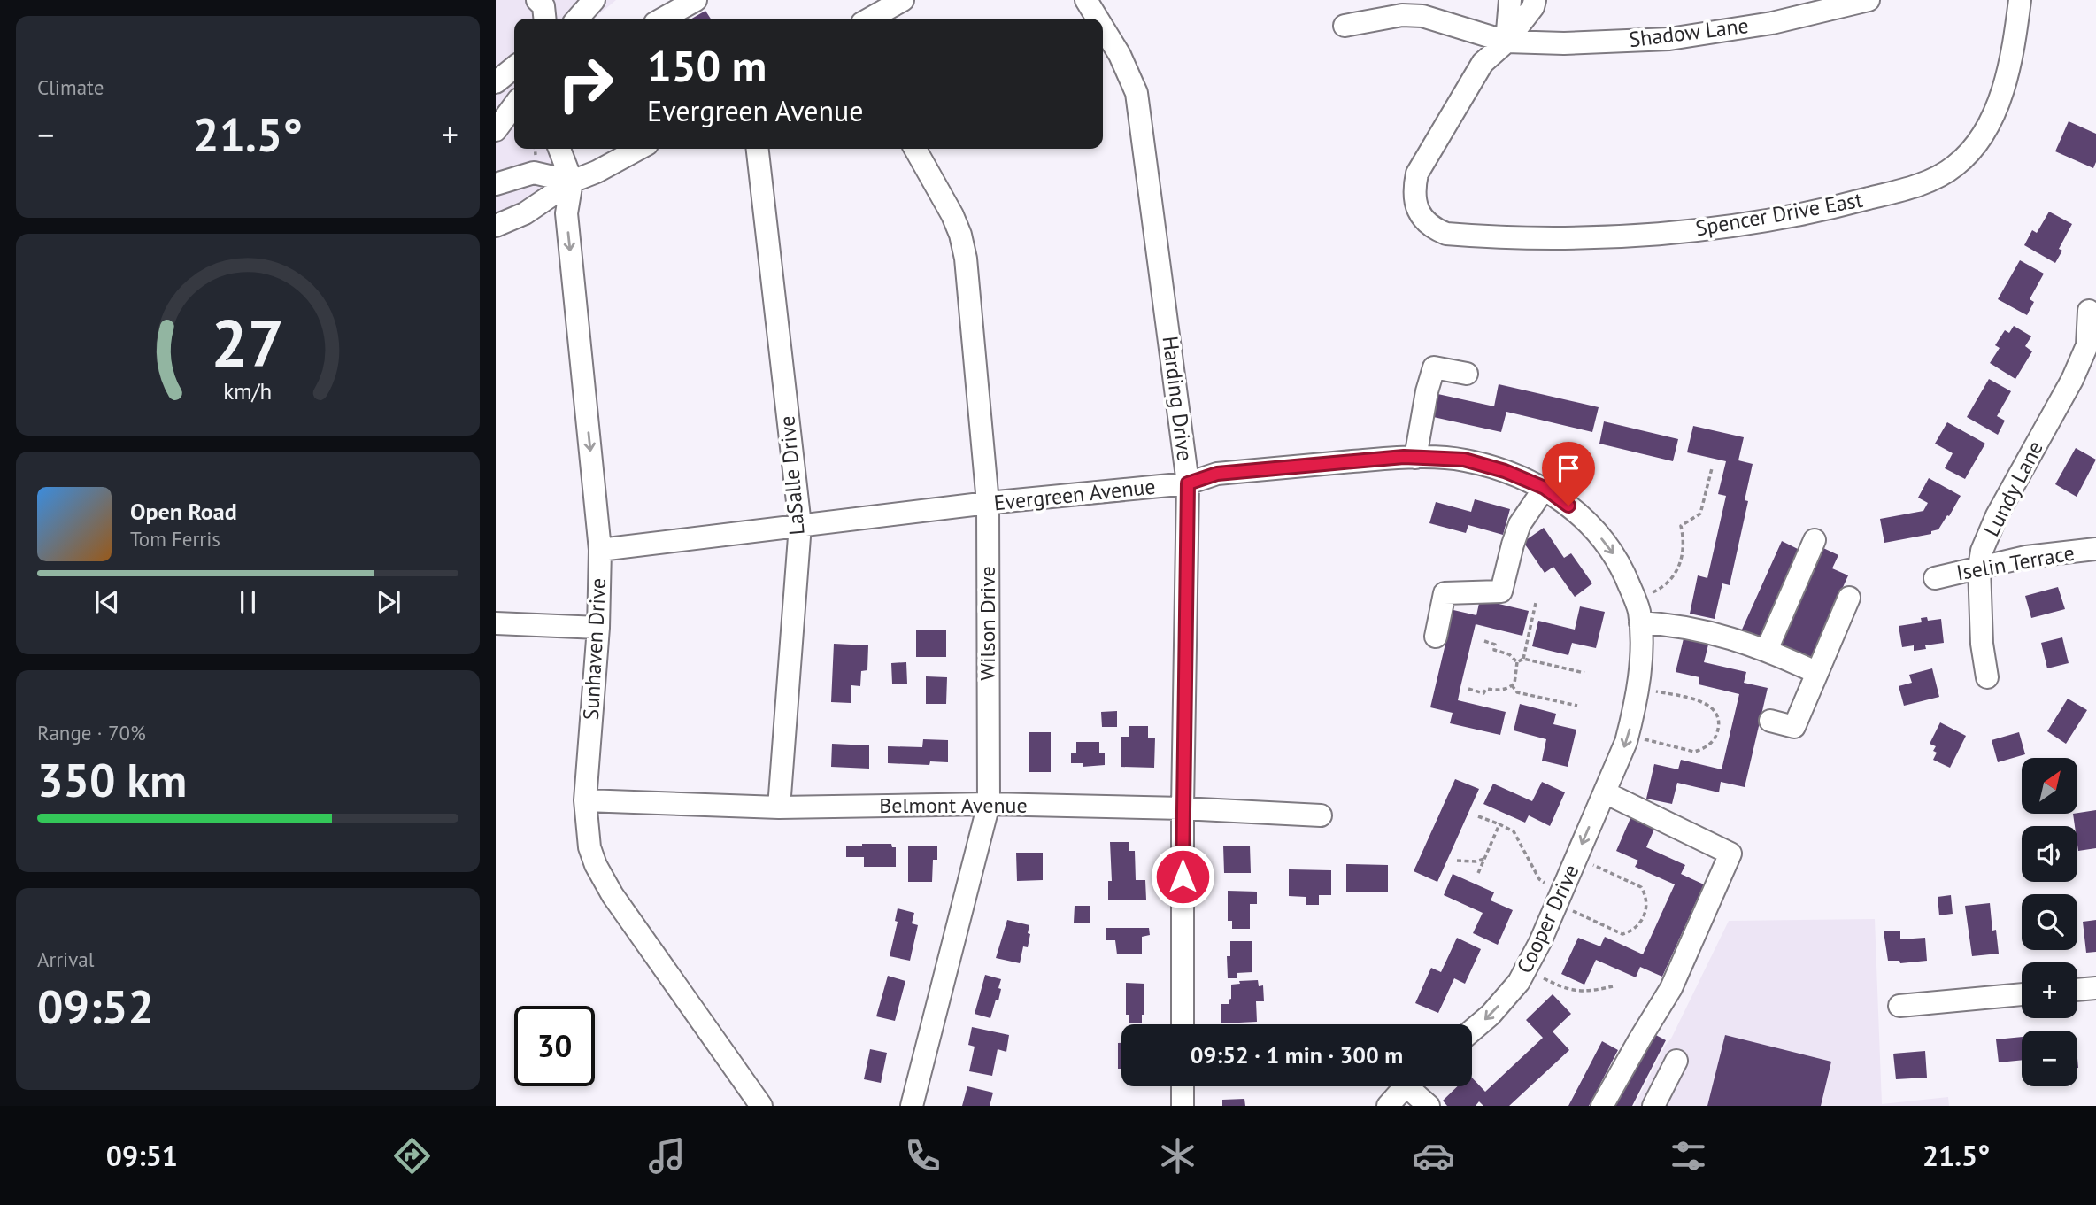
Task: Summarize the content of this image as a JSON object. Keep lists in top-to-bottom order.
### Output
{
  "streets": {
    "street": [
      "Shadow Lane",
      "Spencer Drive East",
      "Harding Drive",
      "LaSalle Drive",
      "Lundy Lane",
      "Evergreen Avenue",
      "Iselin Terrace",
      "Wilson Drive",
      "Sunhaven Drive",
      "Belmont Avenue",
      "Cooper Drive"
    ]
  },
  "crossings": [
    ["Shadow Lane", "Spencer Drive East"],
    ["Harding Drive", "Evergreen Avenue"],
    ["Harding Drive", "Belmont Avenue"],
    ["LaSalle Drive", "Evergreen Avenue"],
    ["LaSalle Drive", "Belmont Avenue"],
    ["Lundy Lane", "Iselin Terrace"],
    ["Evergreen Avenue", "Wilson Drive"],
    ["Evergreen Avenue", "Sunhaven Drive"],
    ["Evergreen Avenue", "Cooper Drive"],
    ["Wilson Drive", "Belmont Avenue"],
    ["Sunhaven Drive", "Belmont Avenue"]
  ],
  "one_way": ["Sunhaven Drive", "Cooper Drive"],
  "north": "top right",
  "page": {
    "tile": [
      "Climate",
      ["Range · 70%", "350 km"],
      ["Arrival", "09:52"]
    ],
    "turn": ["150 m", "Evergreen Avenue"],
    "heat": ["−", "21.5°", "+"],
    "song": ["Open Road", "Tom Ferris"],
    "map_buttons": ["+", "−"],
    "limit": "30",
    "trip": "09:52 · 1 min · 300 m",
    "tabs": ["09:51", "21.5°"],
    "gauge": ["27", "km/h"]
  }
}
